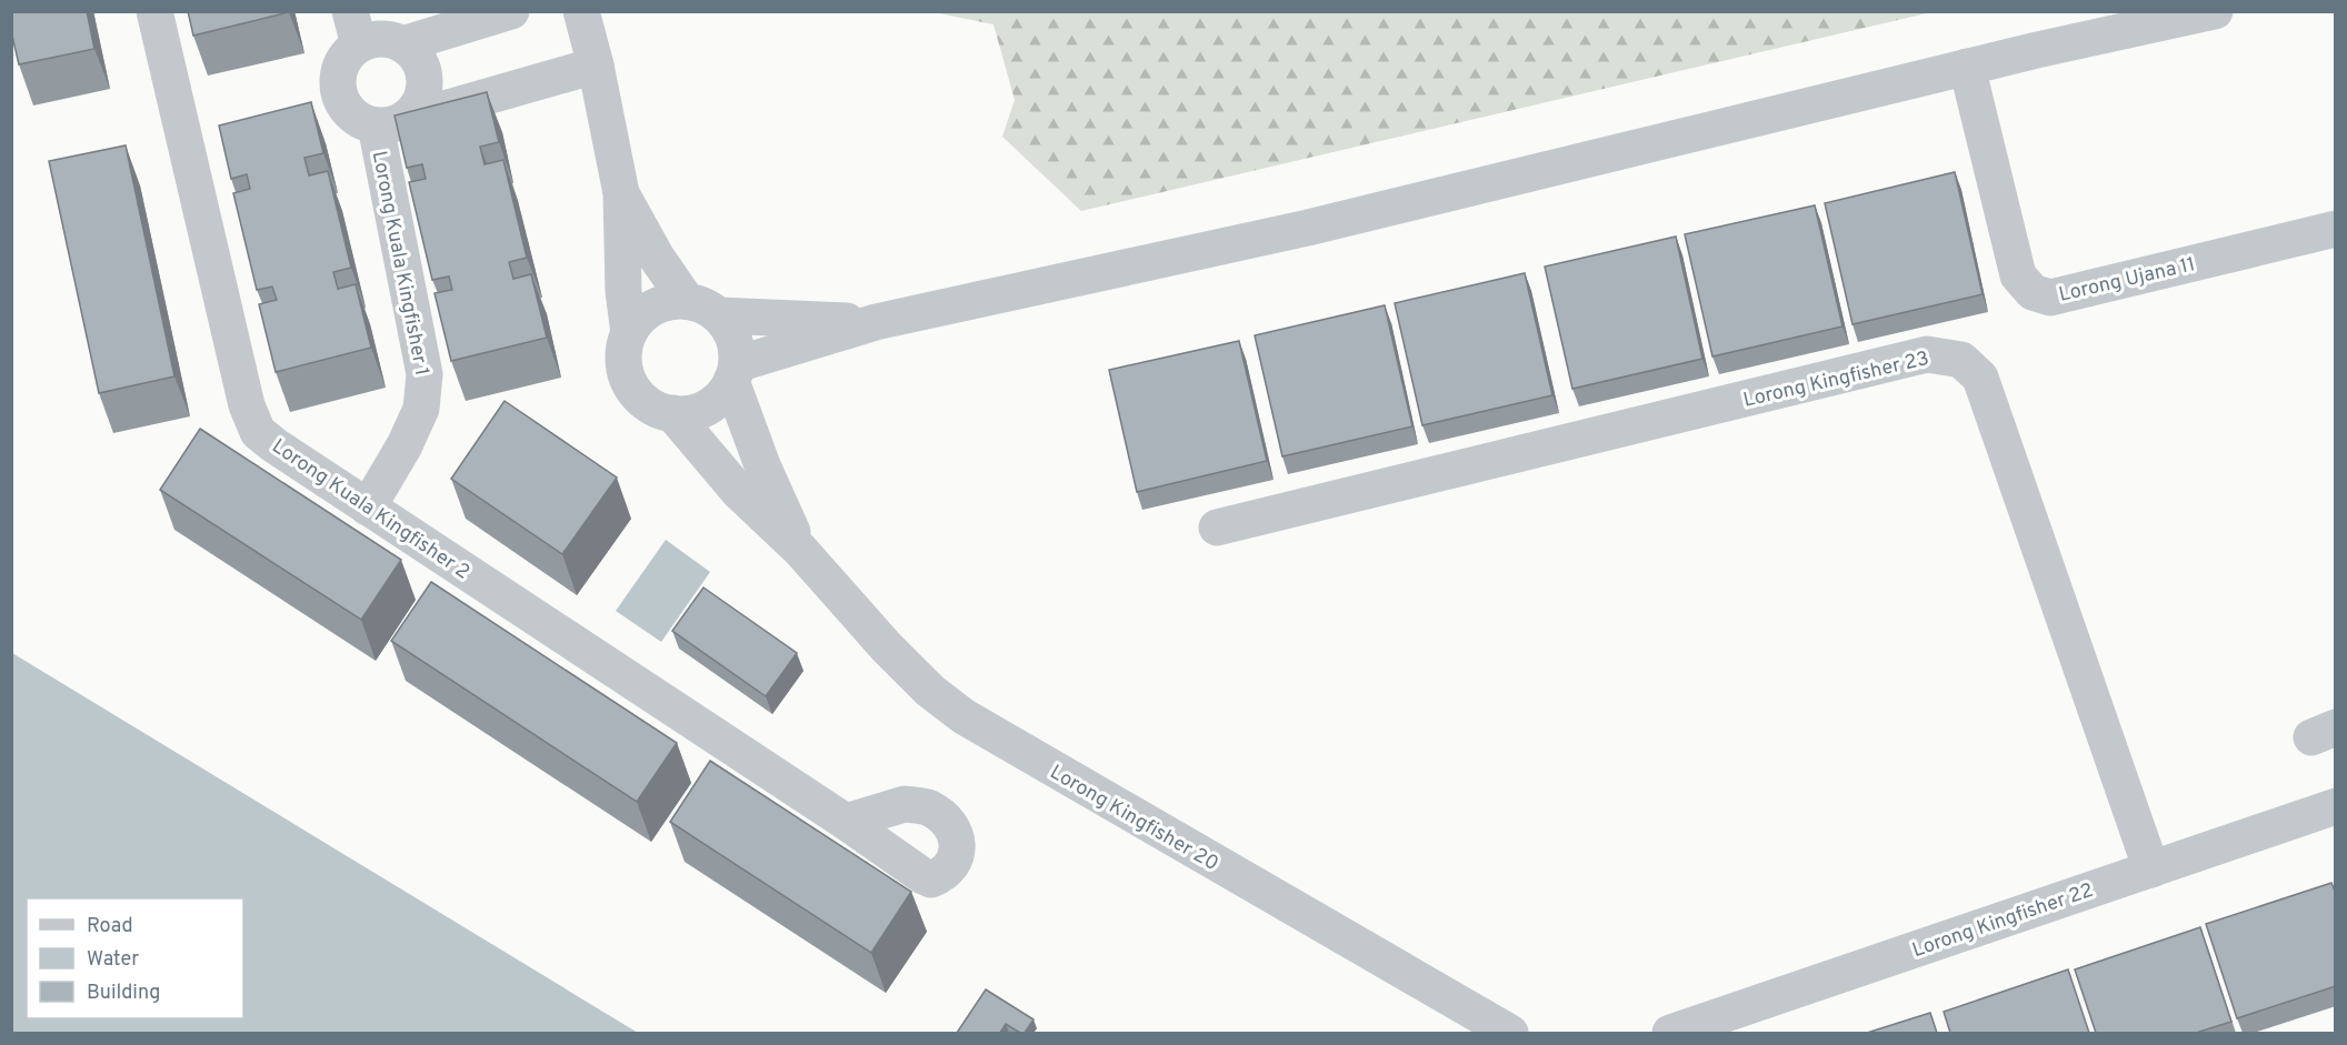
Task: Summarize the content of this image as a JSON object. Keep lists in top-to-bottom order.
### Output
{
  "streets": {
    "street": [
      "Lorong Kuala Kingfisher 1",
      "Lorong Ujana 11",
      "Lorong Kingfisher 23",
      "Lorong Kuala Kingfisher 2",
      "Lorong Kingfisher 20",
      "Lorong Kingfisher 22"
    ]
  },
  "crossings": [
    ["Lorong Kuala Kingfisher 1", "Lorong Kuala Kingfisher 2"],
    ["Lorong Kingfisher 23", "Lorong Kingfisher 22"]
  ],
  "legend": ["Road", "Water", "Building"]
}
